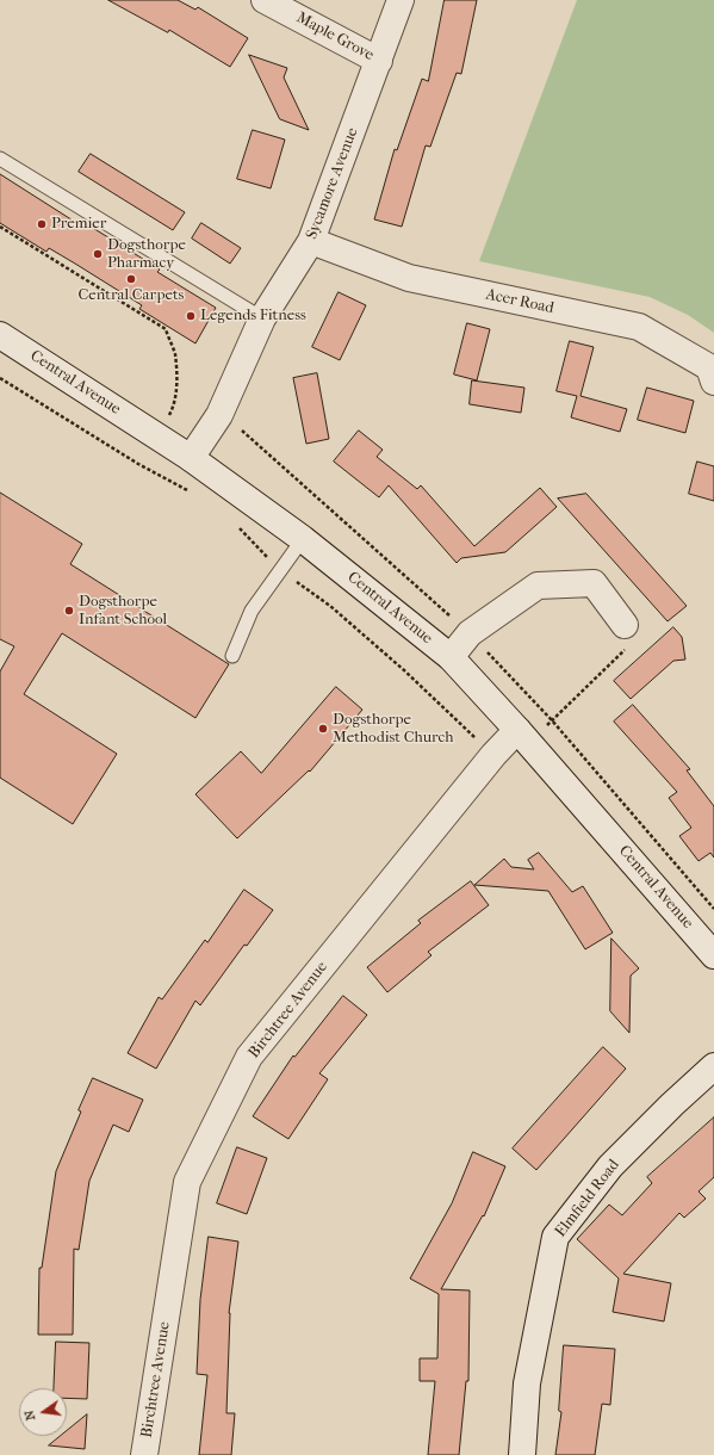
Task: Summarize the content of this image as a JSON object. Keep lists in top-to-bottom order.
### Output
{
  "streets": {
    "street": [
      "Maple Grove",
      "Sycamore Avenue",
      "Acer Road",
      "Central Avenue",
      "Birchtree Avenue",
      "Elmfield Road"
    ]
  },
  "crossings": [
    ["Maple Grove", "Sycamore Avenue"],
    ["Sycamore Avenue", "Acer Road"],
    ["Sycamore Avenue", "Central Avenue"],
    ["Central Avenue", "Birchtree Avenue"]
  ],
  "places": [
    "Premier",
    "Dogsthorpe Pharmacy",
    "Central Carpets",
    "Legends Fitness",
    "Dogsthorpe Infant School",
    "Dogsthorpe Methodist Church"
  ],
  "north": "left"
}
